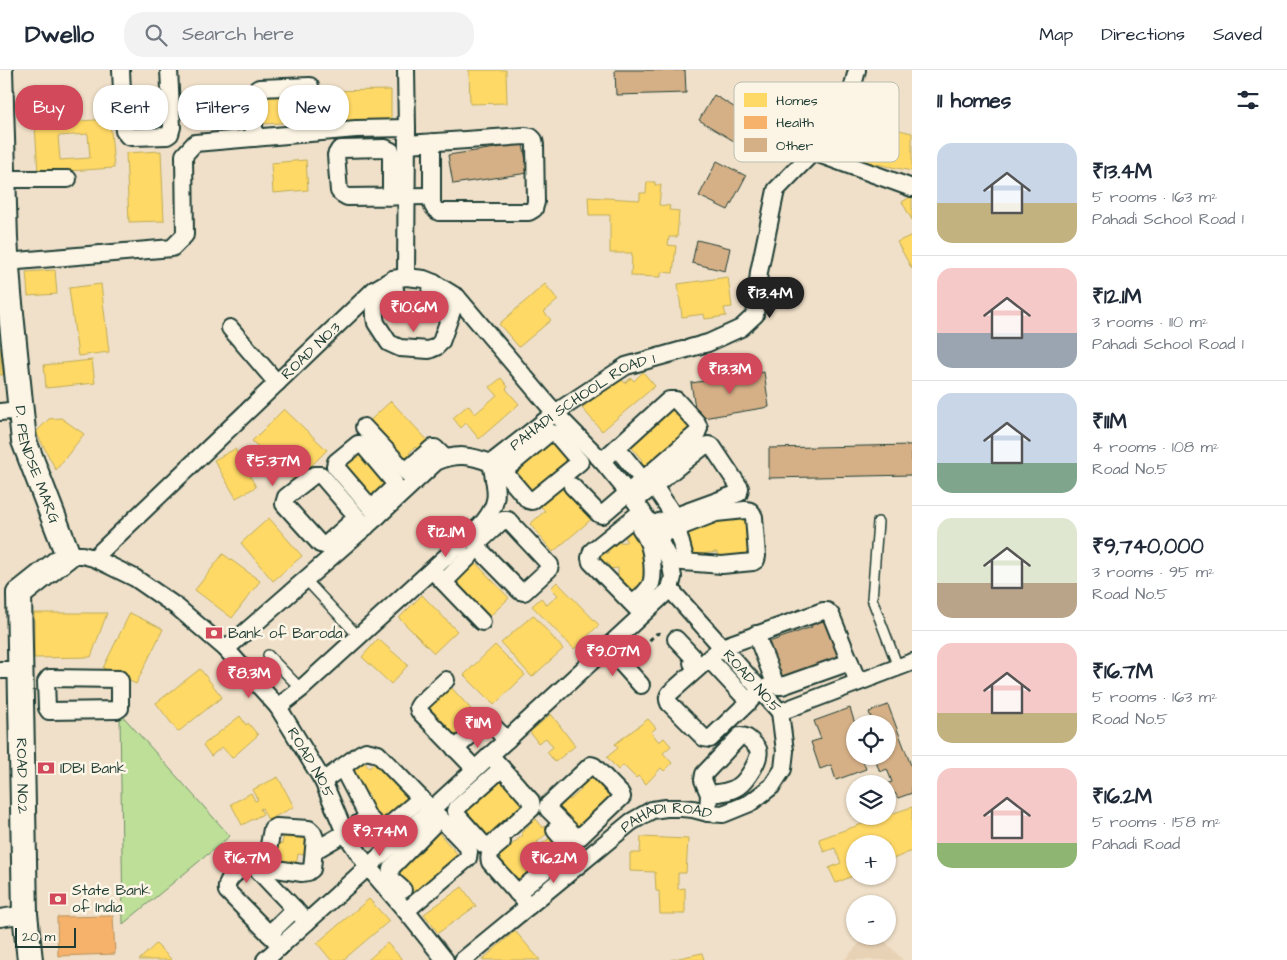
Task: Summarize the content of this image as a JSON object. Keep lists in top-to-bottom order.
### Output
{
  "streets": {
    "street": [
      "ROAD NO.3",
      "PAHADI SCHOOL ROAD 1",
      "D. PENDSE MARG",
      "ROAD NO.5",
      "ROAD NO.2",
      "PAHADI ROAD"
    ]
  },
  "crossings": [
    ["ROAD NO.3", "ROAD NO.5"],
    ["D. PENDSE MARG", "ROAD NO.5"],
    ["ROAD NO.5", "PAHADI ROAD"]
  ],
  "places": {
    "bank": ["Bank of Baroda", "IDBI Bank", "State Bank of India"]
  },
  "legend": ["Homes", "Health", "Other"],
  "scale_bar": "20 m",
  "page": {
    "header": "Dwello",
    "search": "Search here",
    "nav": ["Map", "Directions", "Saved"],
    "heading": "11 homes",
    "chip": [
      "Buy",
      "Rent",
      "Filters",
      "New"
    ],
    "list": [
      {
        "name": "₹13.4M",
        "note": "5 rooms · 163 m² · Pahadi School Road 1"
      },
      {
        "name": "₹12.1M",
        "note": "3 rooms · 110 m² · Pahadi School Road 1"
      },
      {
        "name": "₹11M",
        "note": "4 rooms · 108 m² · Road No.5"
      },
      {
        "name": "₹9,740,000",
        "note": "3 rooms · 95 m² · Road No.5"
      },
      {
        "name": "₹16.7M",
        "note": "5 rooms · 163 m² · Road No.5"
      },
      {
        "name": "₹16.2M",
        "note": "5 rooms · 158 m² · Pahadi Road"
      }
    ],
    "price": [
      "₹13.4M",
      "₹10.6M",
      "₹13.3M",
      "₹5.37M",
      "₹12.1M",
      "₹9.07M",
      "₹8.3M",
      "₹11M",
      "₹9.74M",
      "₹16.7M",
      "₹16.2M"
    ],
    "map_buttons": ["+", "−"],
    "scale": "20 m"
  }
}
